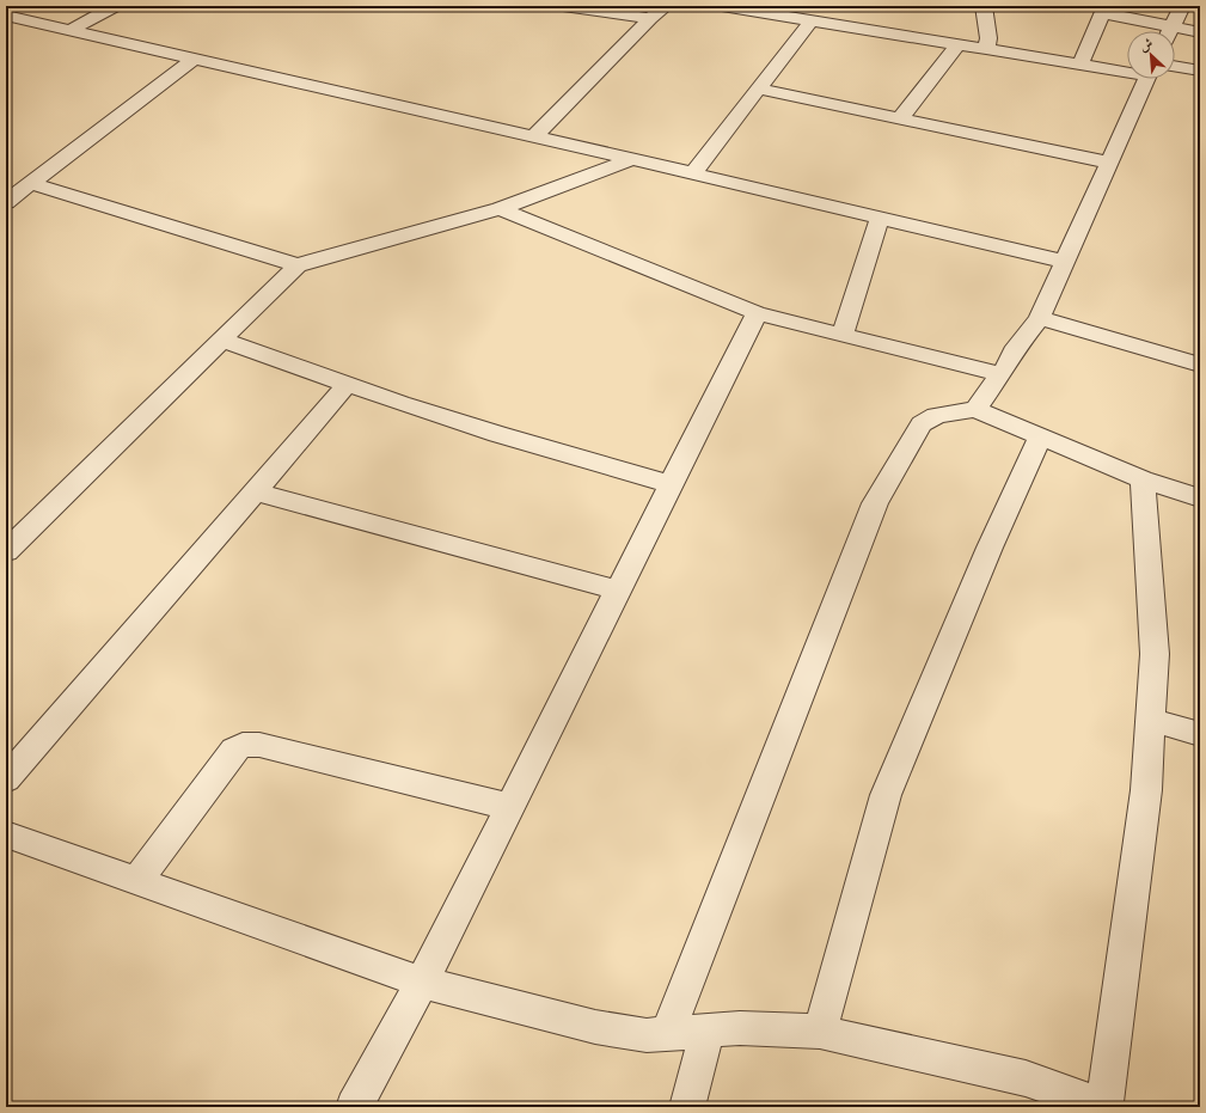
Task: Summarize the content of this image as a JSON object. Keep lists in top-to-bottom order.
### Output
{
  "north": "top left"
}
